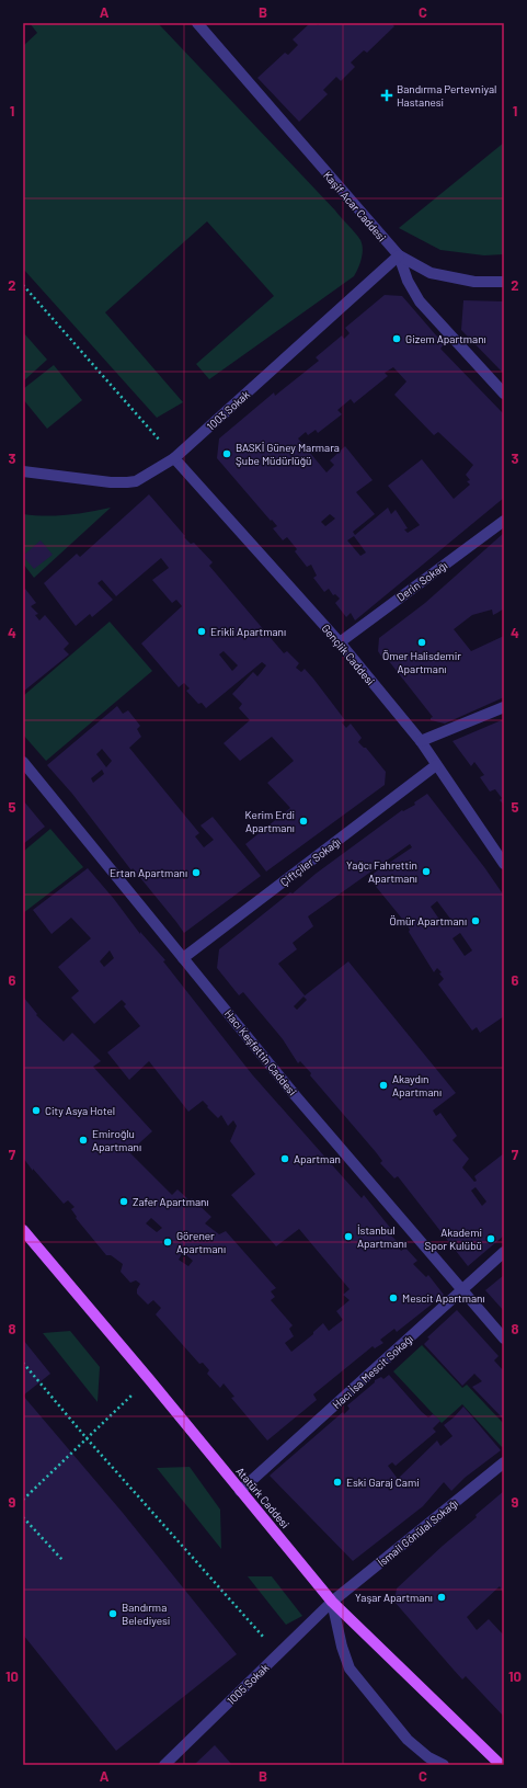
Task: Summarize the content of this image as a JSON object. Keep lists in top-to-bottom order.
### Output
{
  "streets": {
    "main road": ["Atatürk Caddesi"],
    "street": [
      "Kaşif Acar Caddesi",
      "1003 Sokak",
      "Derin Sokağı",
      "Gençlik Caddesi",
      "Çiftçiler Sokağı",
      "Hacı Keşfettin Caddesi",
      "Hacı İsa Mescit Sokağı",
      "İsmail Gönülal Sokağı",
      "1005 Sokak"
    ]
  },
  "crossings": [
    ["Kaşif Acar Caddesi", "1003 Sokak"],
    ["1003 Sokak", "Gençlik Caddesi"],
    ["Derin Sokağı", "Gençlik Caddesi"],
    ["Gençlik Caddesi", "Çiftçiler Sokağı"],
    ["Çiftçiler Sokağı", "Hacı Keşfettin Caddesi"],
    ["Hacı Keşfettin Caddesi", "Hacı İsa Mescit Sokağı"],
    ["Hacı İsa Mescit Sokağı", "Atatürk Caddesi"],
    ["Atatürk Caddesi", "İsmail Gönülal Sokağı"],
    ["Atatürk Caddesi", "1005 Sokak"],
    ["İsmail Gönülal Sokağı", "1005 Sokak"]
  ],
  "places": {
    "health": ["Bandırma Pertevniyal Hastanesi"],
    "other": [
      "Gizem Apartmanı",
      "BASKİ Güney Marmara Şube Müdürlüğü",
      "Erikli Apartmanı",
      "Ömer Halisdemir Apartmanı",
      "Kerim Erdi Apartmanı",
      "Yağcı Fahrettin Apartmanı",
      "Ertan Apartmanı",
      "Ömür Apartmanı",
      "Akaydın Apartmanı",
      "City Asya Hotel",
      "Emiroğlu Apartmanı",
      "Apartman",
      "Zafer Apartmanı",
      "İstanbul Apartmanı",
      "Akademi Spor Kulübü",
      "Görener Apartmanı",
      "Mescit Apartmanı",
      "Eski Garaj Cami",
      "Yaşar Apartmanı",
      "Bandırma Belediyesi"
    ]
  },
  "grid": {
    "columns": ["A", "B", "C"],
    "rows": [
      "1",
      "2",
      "3",
      "4",
      "5",
      "6",
      "7",
      "8",
      "9",
      "10"
    ]
  }
}
